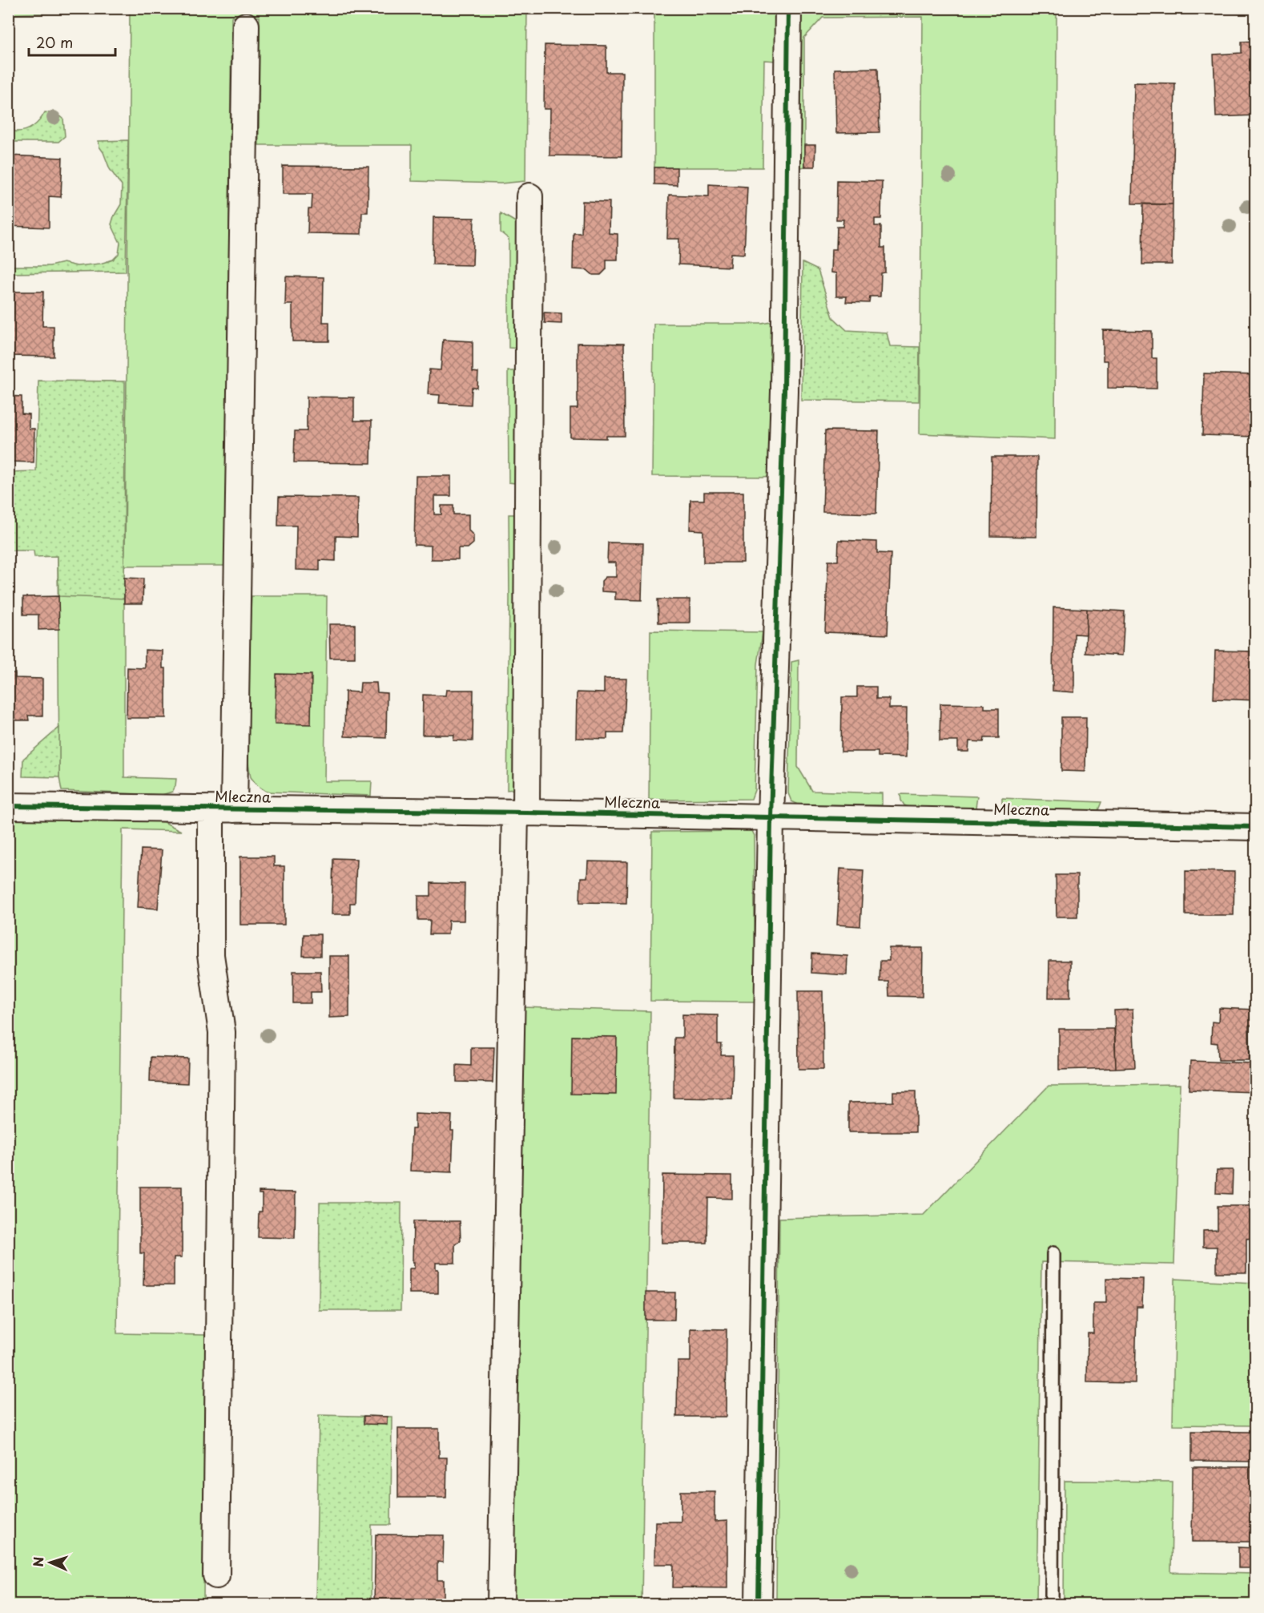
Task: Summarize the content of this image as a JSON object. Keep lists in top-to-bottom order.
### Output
{
  "streets": {
    "street": ["Mleczna"]
  },
  "scale_bar": "20 m",
  "north": "left"
}
